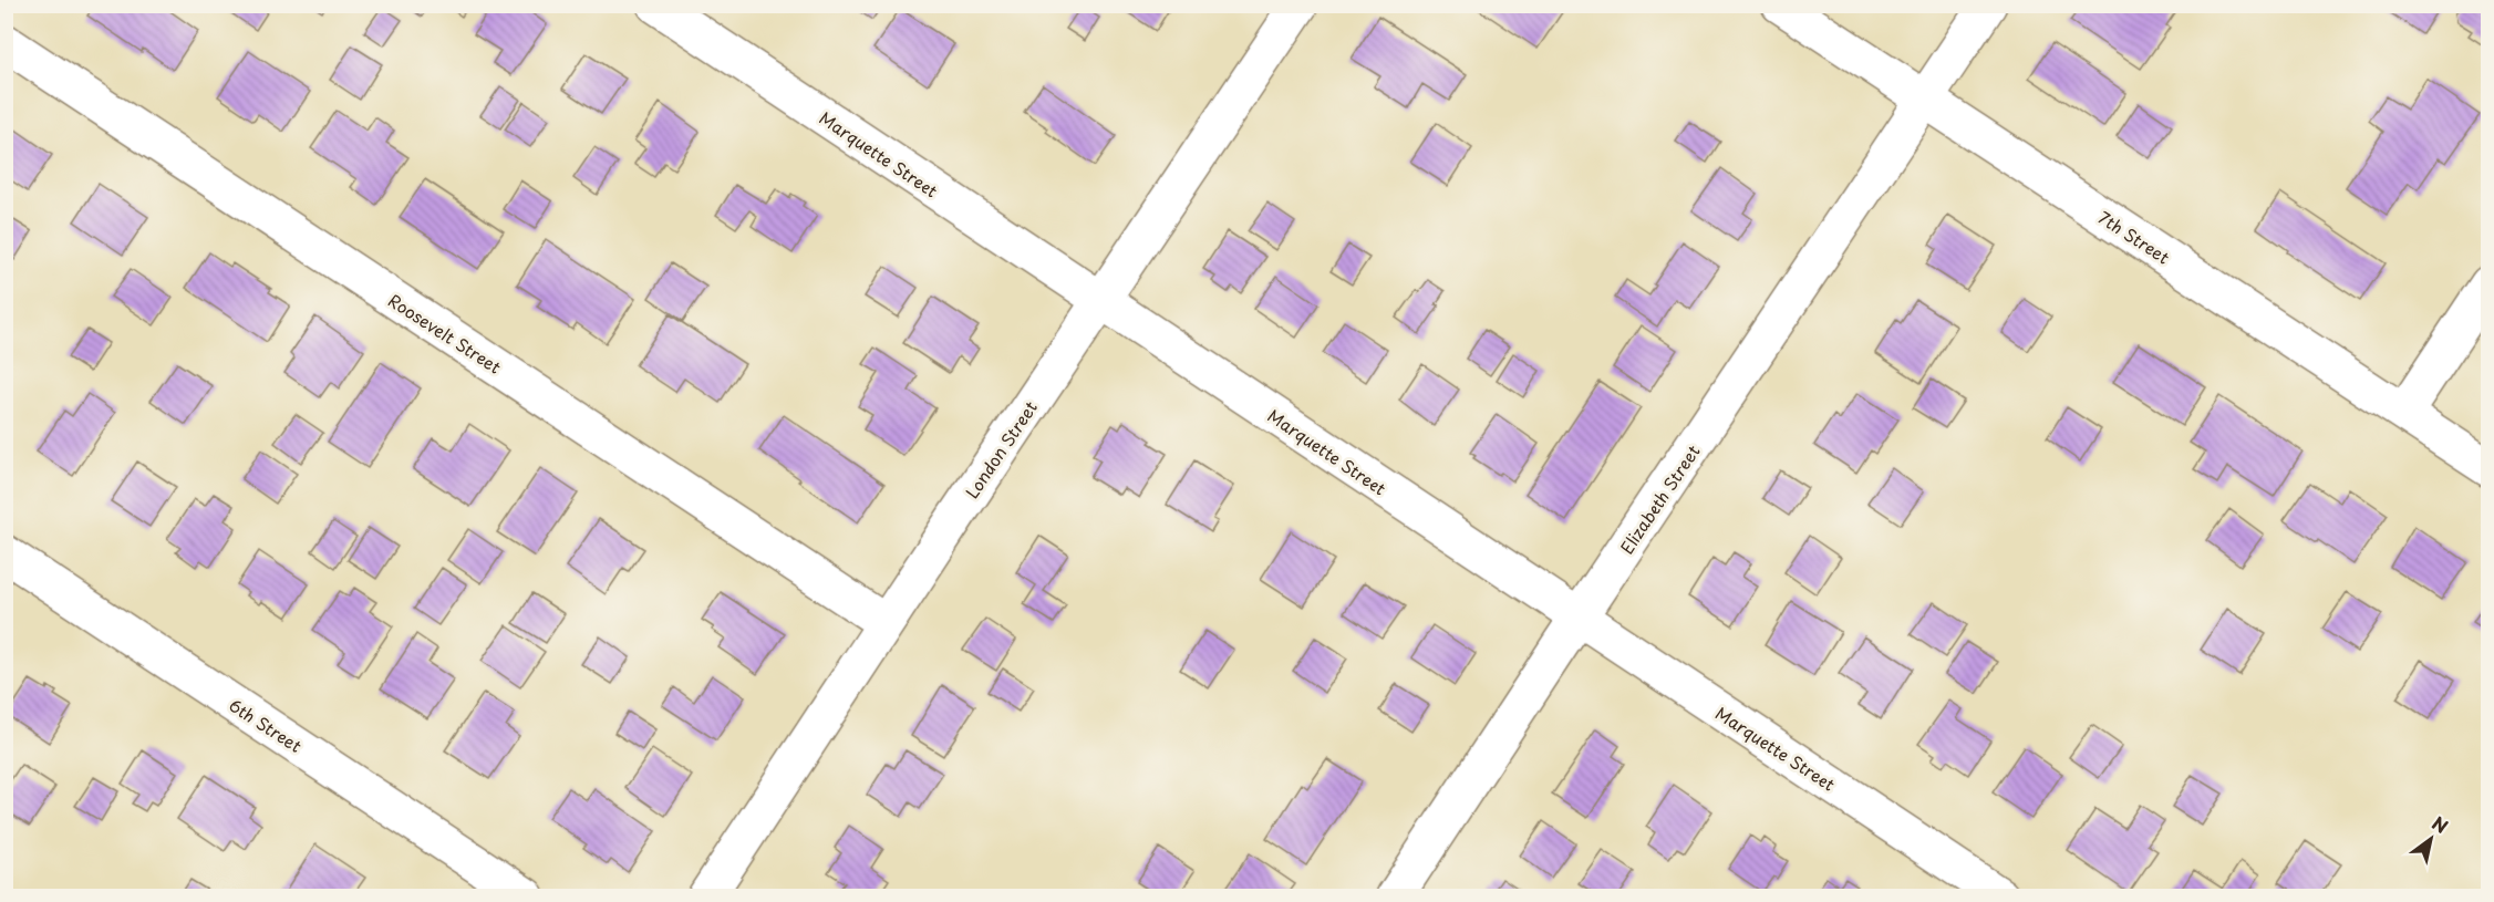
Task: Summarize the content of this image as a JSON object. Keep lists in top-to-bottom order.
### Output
{
  "streets": {
    "street": [
      "Marquette Street",
      "7th Street",
      "Roosevelt Street",
      "London Street",
      "Elizabeth Street",
      "6th Street"
    ]
  },
  "crossings": [
    ["Marquette Street", "London Street"],
    ["Marquette Street", "Elizabeth Street"],
    ["7th Street", "Elizabeth Street"],
    ["Roosevelt Street", "London Street"]
  ],
  "north": "top right"
}
